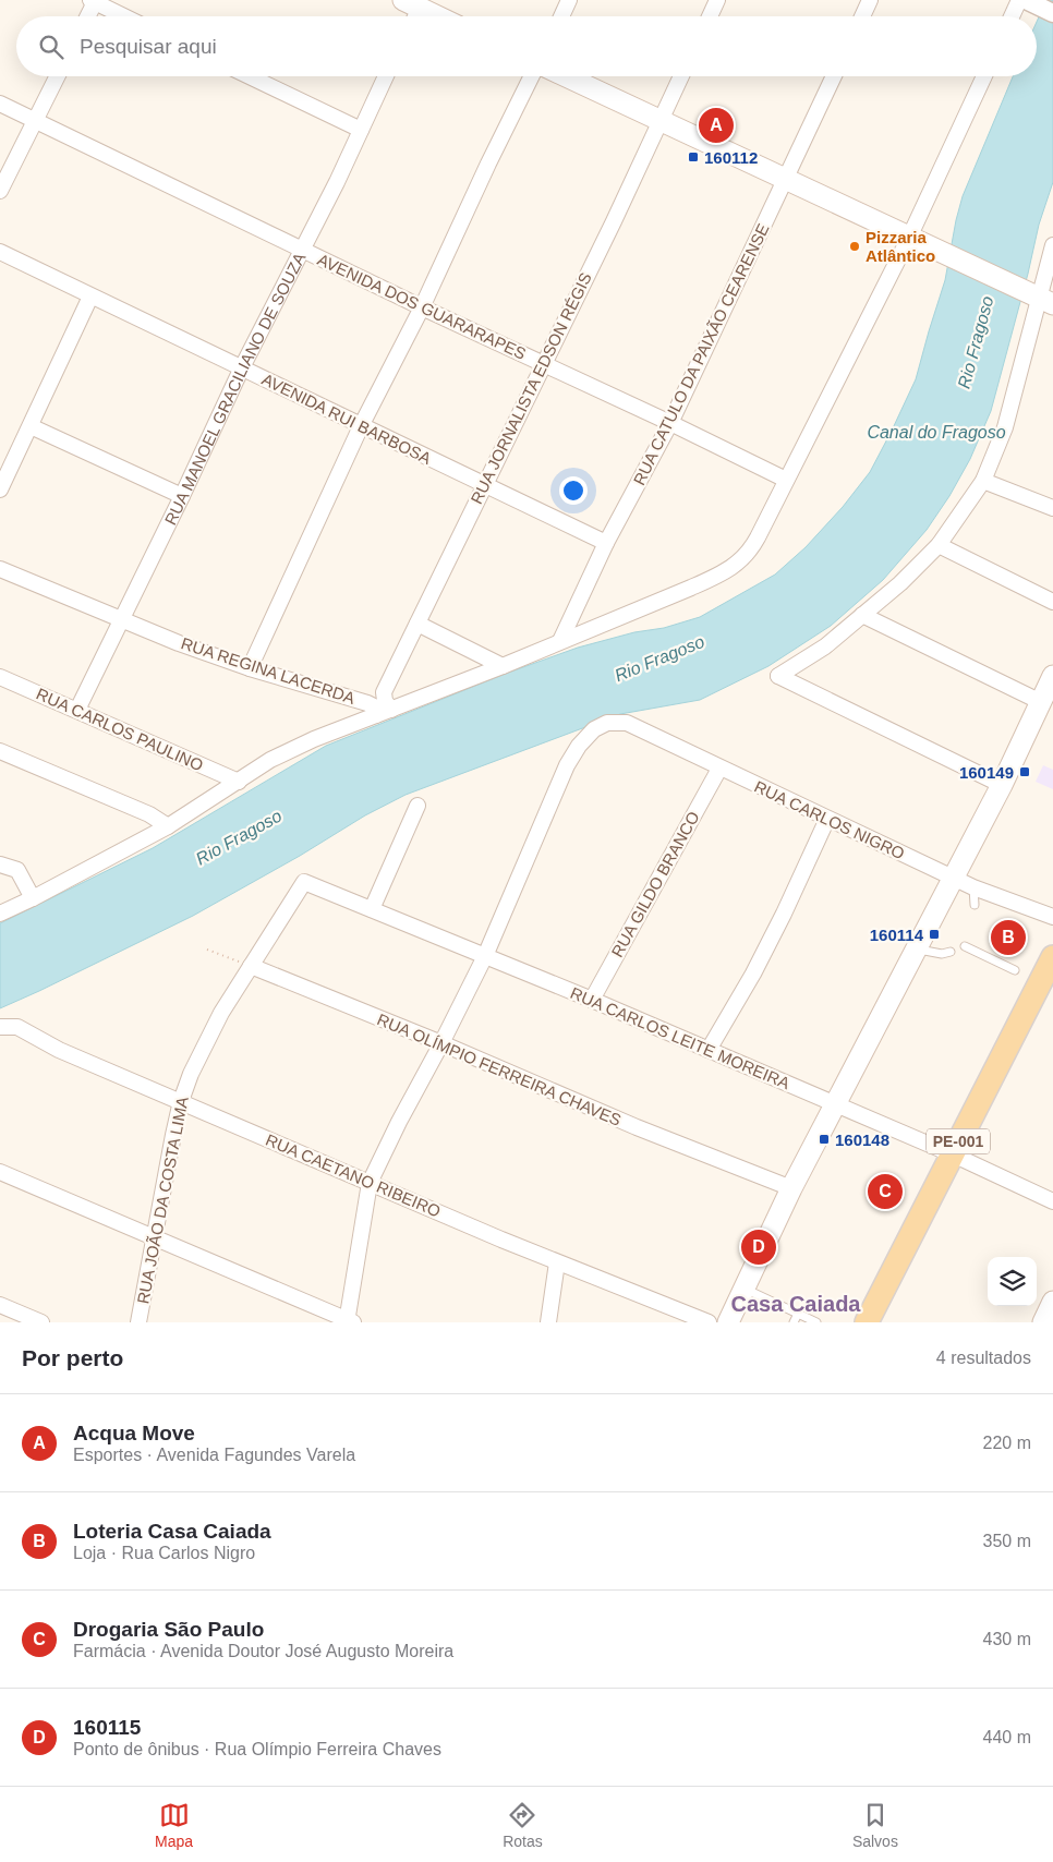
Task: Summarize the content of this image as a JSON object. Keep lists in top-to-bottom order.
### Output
{
  "streets": {
    "main road": ["PE-001"],
    "street": [
      "AVENIDA DOS GUARARAPES",
      "RUA CATULO DA PAIXÃO CEARENSE",
      "RUA MANOEL GRACILIANO DE SOUZA",
      "RUA JORNALISTA EDSON RÉGIS",
      "AVENIDA RUI BARBOSA",
      "RUA REGINA LACERDA",
      "RUA CARLOS PAULINO",
      "RUA CARLOS NIGRO",
      "RUA GILDO BRANCO",
      "RUA CARLOS LEITE MOREIRA",
      "RUA OLÍMPIO FERREIRA CHAVES",
      "RUA CAETANO RIBEIRO",
      "RUA JOÃO DA COSTA LIMA"
    ]
  },
  "crossings": [
    ["AVENIDA DOS GUARARAPES", "RUA CATULO DA PAIXÃO CEARENSE"],
    ["AVENIDA DOS GUARARAPES", "RUA MANOEL GRACILIANO DE SOUZA"],
    ["AVENIDA DOS GUARARAPES", "RUA JORNALISTA EDSON RÉGIS"],
    ["RUA CATULO DA PAIXÃO CEARENSE", "AVENIDA RUI BARBOSA"],
    ["RUA MANOEL GRACILIANO DE SOUZA", "AVENIDA RUI BARBOSA"],
    ["RUA MANOEL GRACILIANO DE SOUZA", "RUA REGINA LACERDA"],
    ["RUA MANOEL GRACILIANO DE SOUZA", "RUA CARLOS PAULINO"],
    ["RUA JORNALISTA EDSON RÉGIS", "AVENIDA RUI BARBOSA"],
    ["RUA CARLOS NIGRO", "RUA GILDO BRANCO"],
    ["RUA CARLOS NIGRO", "RUA CARLOS LEITE MOREIRA"],
    ["RUA GILDO BRANCO", "RUA CARLOS LEITE MOREIRA"],
    ["RUA CARLOS LEITE MOREIRA", "PE-001"],
    ["RUA CARLOS LEITE MOREIRA", "RUA JOÃO DA COSTA LIMA"],
    ["RUA OLÍMPIO FERREIRA CHAVES", "RUA JOÃO DA COSTA LIMA"],
    ["RUA CAETANO RIBEIRO", "RUA JOÃO DA COSTA LIMA"]
  ],
  "districts": ["Casa Caiada"],
  "water": ["Rio Fragoso", "Canal do Fragoso"],
  "places": {
    "transit": [
      "160112",
      "160149",
      "160114",
      "160148"
    ],
    "other": ["Pizzaria Atlântico"]
  },
  "page": {
    "search": "Pesquisar aqui",
    "pins": [
      "A",
      "B",
      "C",
      "D"
    ],
    "heading": ["Por perto", "4 resultados"],
    "list": [
      {
        "mark": "A",
        "name": "Acqua Move",
        "note": "Esportes · Avenida Fagundes Varela",
        "value": "220 m"
      },
      {
        "mark": "B",
        "name": "Loteria Casa Caiada",
        "note": "Loja · Rua Carlos Nigro",
        "value": "350 m"
      },
      {
        "mark": "C",
        "name": "Drogaria São Paulo",
        "note": "Farmácia · Avenida Doutor José Augusto Moreira",
        "value": "430 m"
      },
      {
        "mark": "D",
        "name": "160115",
        "note": "Ponto de ônibus · Rua Olímpio Ferreira Chaves",
        "value": "440 m"
      }
    ],
    "nav": ["Mapa", "Rotas", "Salvos"]
  }
}
